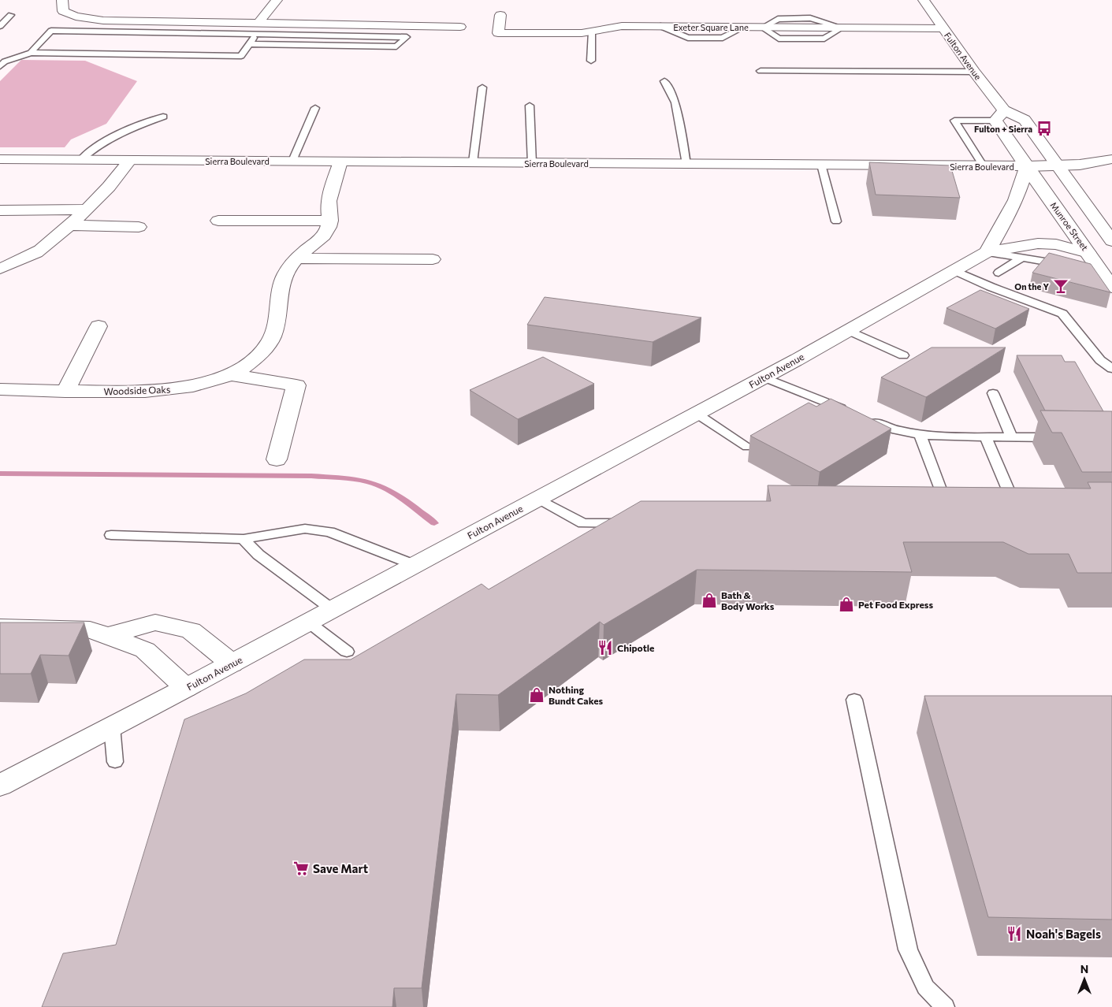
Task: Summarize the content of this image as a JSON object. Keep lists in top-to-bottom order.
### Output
{
  "streets": {
    "street": [
      "Exeter Square Lane",
      "Fulton Avenue",
      "Sierra Boulevard",
      "Munroe Street",
      "Woodside Oaks"
    ]
  },
  "crossings": [
    ["Exeter Square Lane", "Fulton Avenue"],
    ["Fulton Avenue", "Sierra Boulevard"],
    ["Fulton Avenue", "Munroe Street"],
    ["Sierra Boulevard", "Munroe Street"]
  ],
  "places": {
    "bus stop": ["Fulton + Sierra"],
    "bar": ["On the Y"],
    "shop": ["Bath & Body Works", "Pet Food Express", "Nothing Bundt Cakes"],
    "restaurant": ["Chipotle", "Noah's Bagels"],
    "supermarket": ["Save Mart"]
  },
  "north": "top"
}
